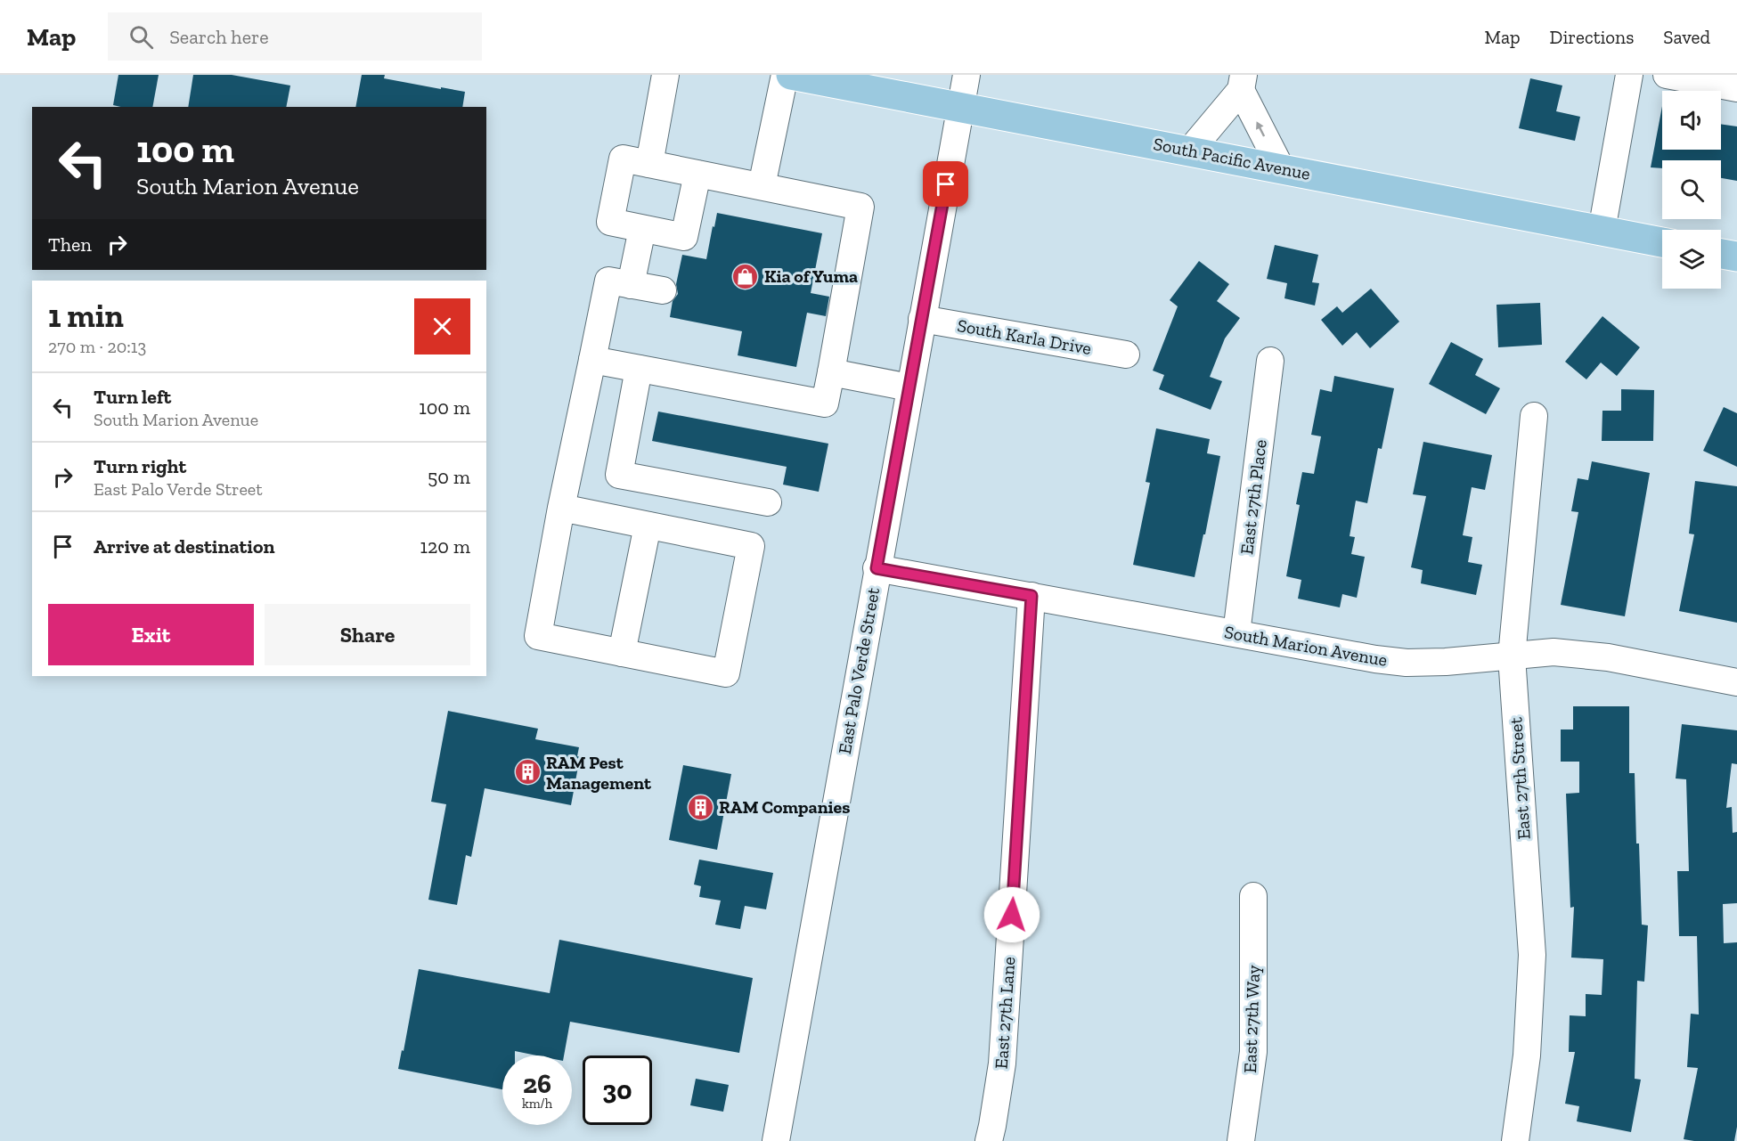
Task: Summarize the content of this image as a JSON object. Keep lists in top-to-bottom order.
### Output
{
  "streets": {
    "main road": ["South Pacific Avenue"],
    "street": [
      "South Karla Drive",
      "East 27th Place",
      "South Marion Avenue",
      "East Palo Verde Street",
      "East 27th Street",
      "East 27th Lane",
      "East 27th Way"
    ]
  },
  "crossings": [
    ["South Pacific Avenue", "East Palo Verde Street"],
    ["South Karla Drive", "East Palo Verde Street"],
    ["East 27th Place", "South Marion Avenue"],
    ["South Marion Avenue", "East Palo Verde Street"],
    ["South Marion Avenue", "East 27th Street"],
    ["South Marion Avenue", "East 27th Lane"]
  ],
  "places": {
    "shop": ["Kia of Yuma"],
    "building": ["RAM Pest Management", "RAM Companies"]
  },
  "page": {
    "header": "Map",
    "search": "Search here",
    "nav": ["Map", "Directions", "Saved"],
    "turn": ["100 m", "South Marion Avenue"],
    "then": "Then",
    "heading": ["1 min", "270 m · 20:13"],
    "list": [
      {
        "name": "Turn left",
        "note": "South Marion Avenue",
        "value": "100 m"
      },
      {
        "name": "Turn right",
        "note": "East Palo Verde Street",
        "value": "50 m"
      },
      {
        "name": "Arrive at destination",
        "value": "120 m"
      }
    ],
    "buttons": ["Exit", "Share"],
    "speed": "26 km/h",
    "limit": "30"
  }
}
